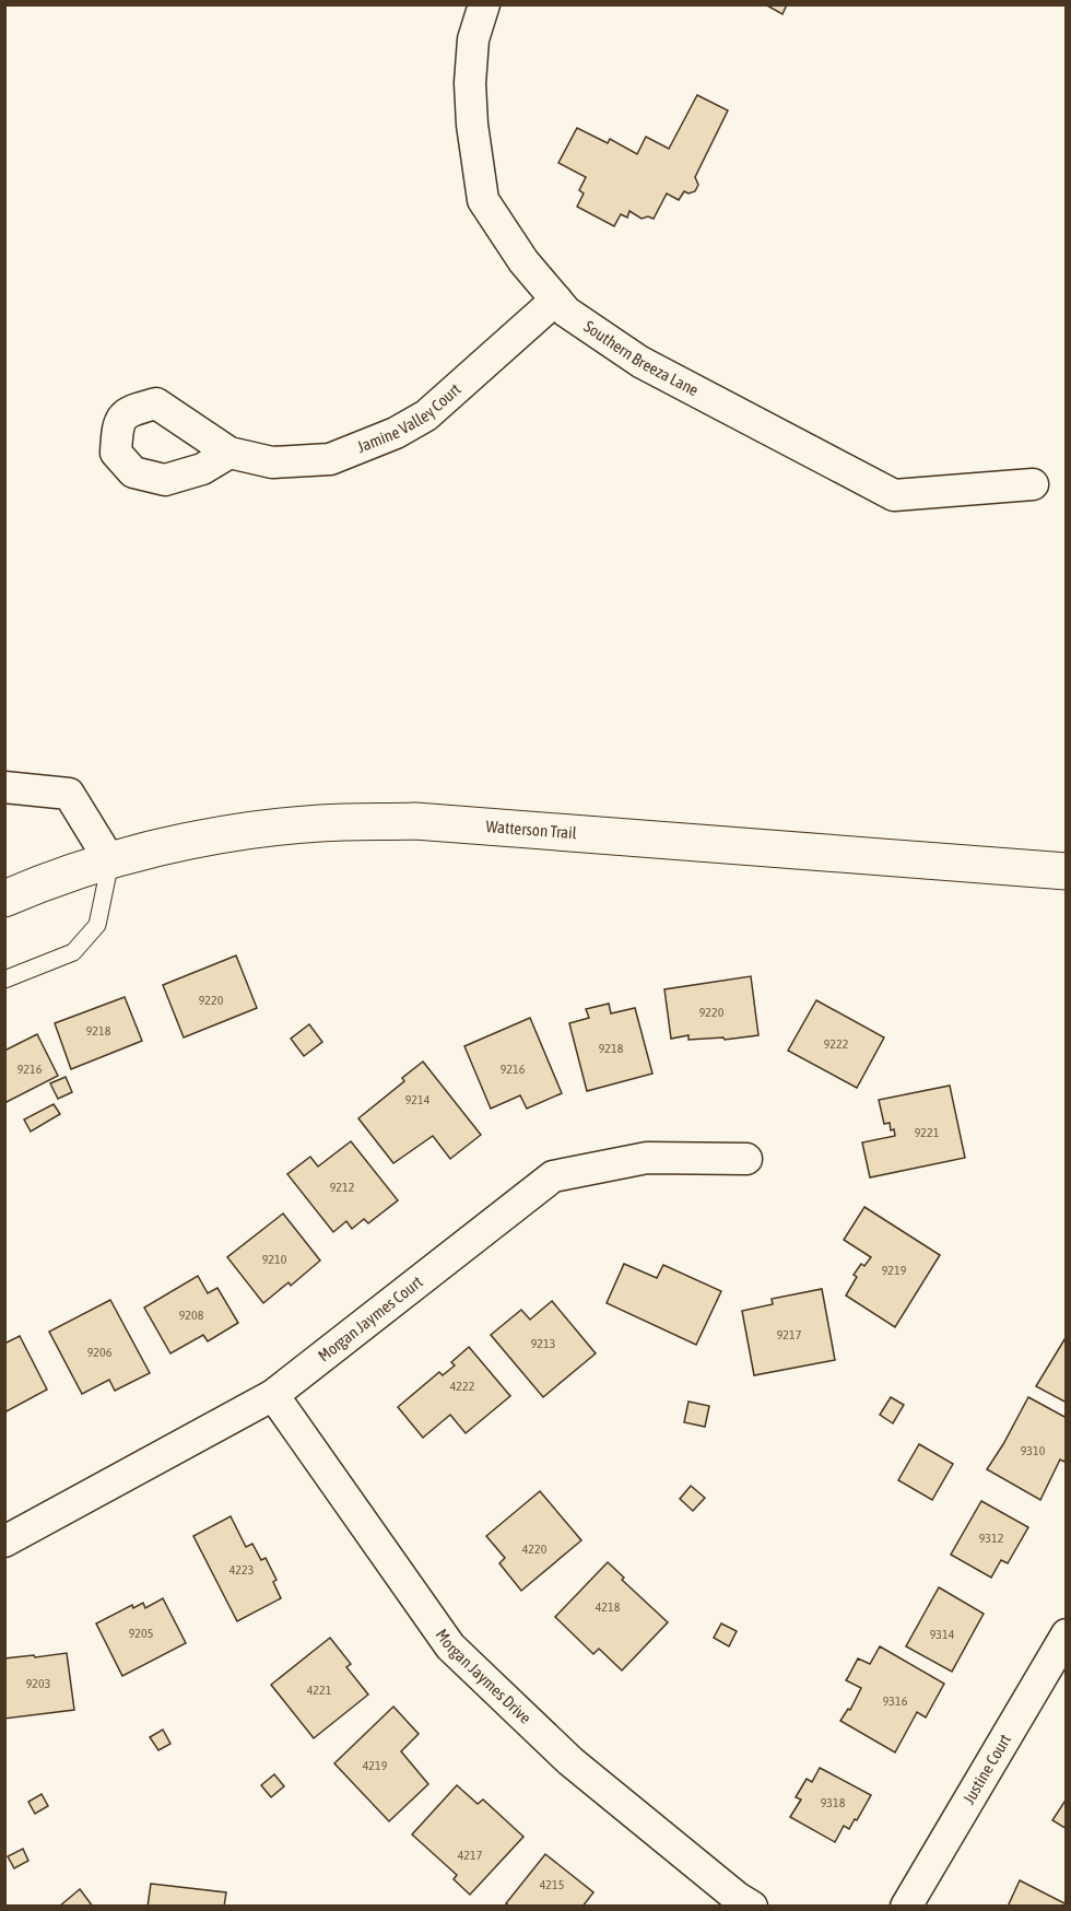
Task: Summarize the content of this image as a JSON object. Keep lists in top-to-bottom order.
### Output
{
  "streets": {
    "main road": ["Watterson Trail"],
    "street": [
      "Southern Breeza Lane",
      "Jamine Valley Court",
      "Morgan Jaymes Court",
      "Morgan Jaymes Drive",
      "Justine Court"
    ]
  },
  "crossings": [
    ["Southern Breeza Lane", "Jamine Valley Court"],
    ["Morgan Jaymes Court", "Morgan Jaymes Drive"]
  ],
  "house_numbers": [
    "9220",
    "9220",
    "9218",
    "9222",
    "9218",
    "9216",
    "9216",
    "9214",
    "9221",
    "9212",
    "9210",
    "9219",
    "9208",
    "9217",
    "9213",
    "9206",
    "4222",
    "9310",
    "9312",
    "4220",
    "4223",
    "4218",
    "9205",
    "9314",
    "9203",
    "4221",
    "9316",
    "4219",
    "9318",
    "4217",
    "4215"
  ]
}
